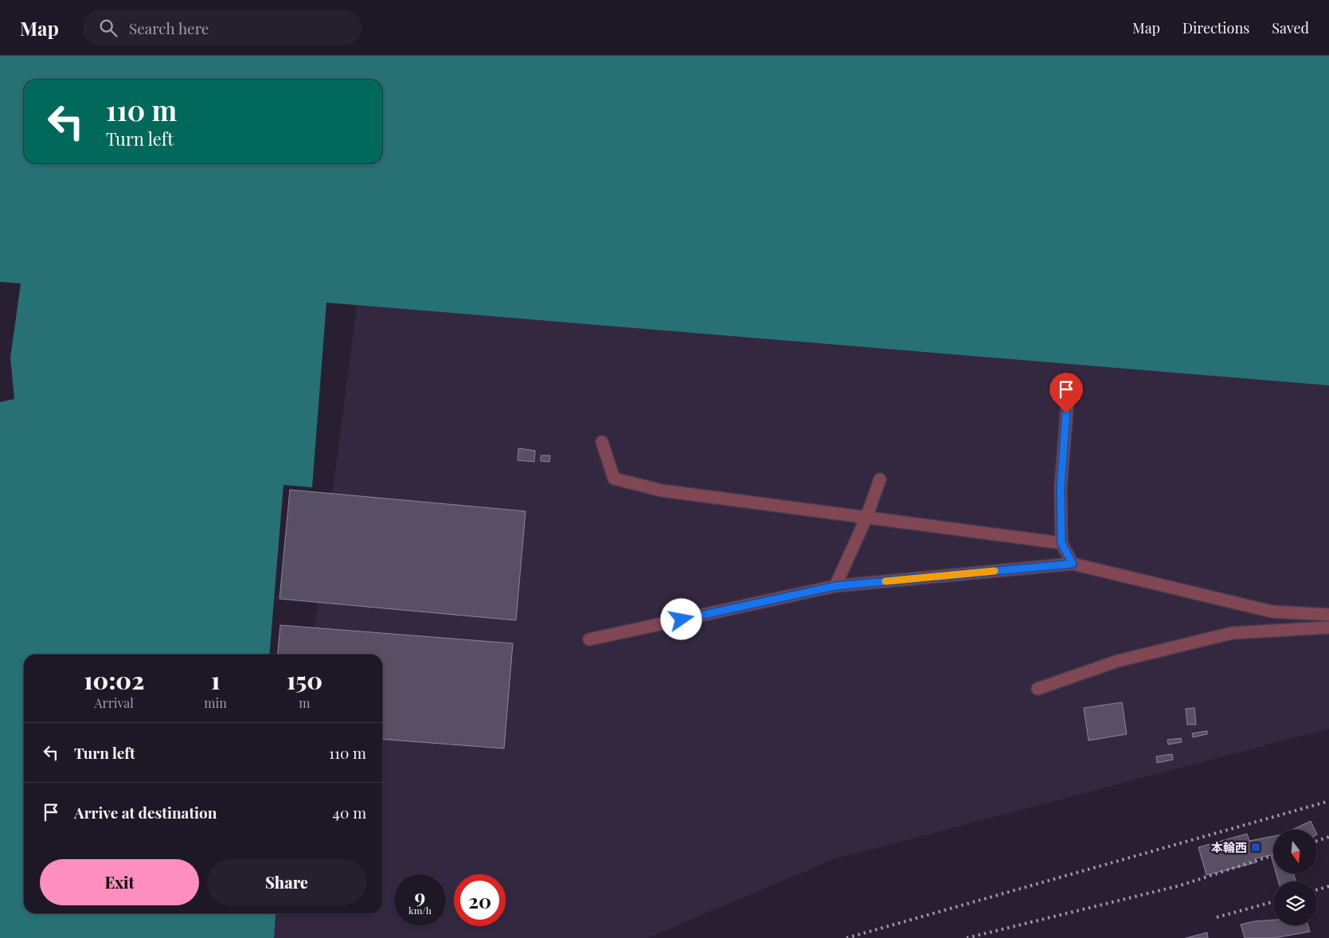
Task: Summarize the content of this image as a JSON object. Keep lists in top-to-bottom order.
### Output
{
  "places": {
    "transit": ["本輪西"]
  },
  "north": "bottom",
  "page": {
    "header": "Map",
    "search": "Search here",
    "nav": ["Map", "Directions", "Saved"],
    "turn": ["110 m", "Turn left"],
    "eta": [
      "10:02",
      "Arrival",
      "1",
      "min",
      "150",
      "m"
    ],
    "list": [
      {
        "name": "Turn left",
        "value": "110 m"
      },
      {
        "name": "Arrive at destination",
        "value": "40 m"
      }
    ],
    "buttons": ["Exit", "Share"],
    "speed": "9 km/h",
    "limit": "20"
  }
}
